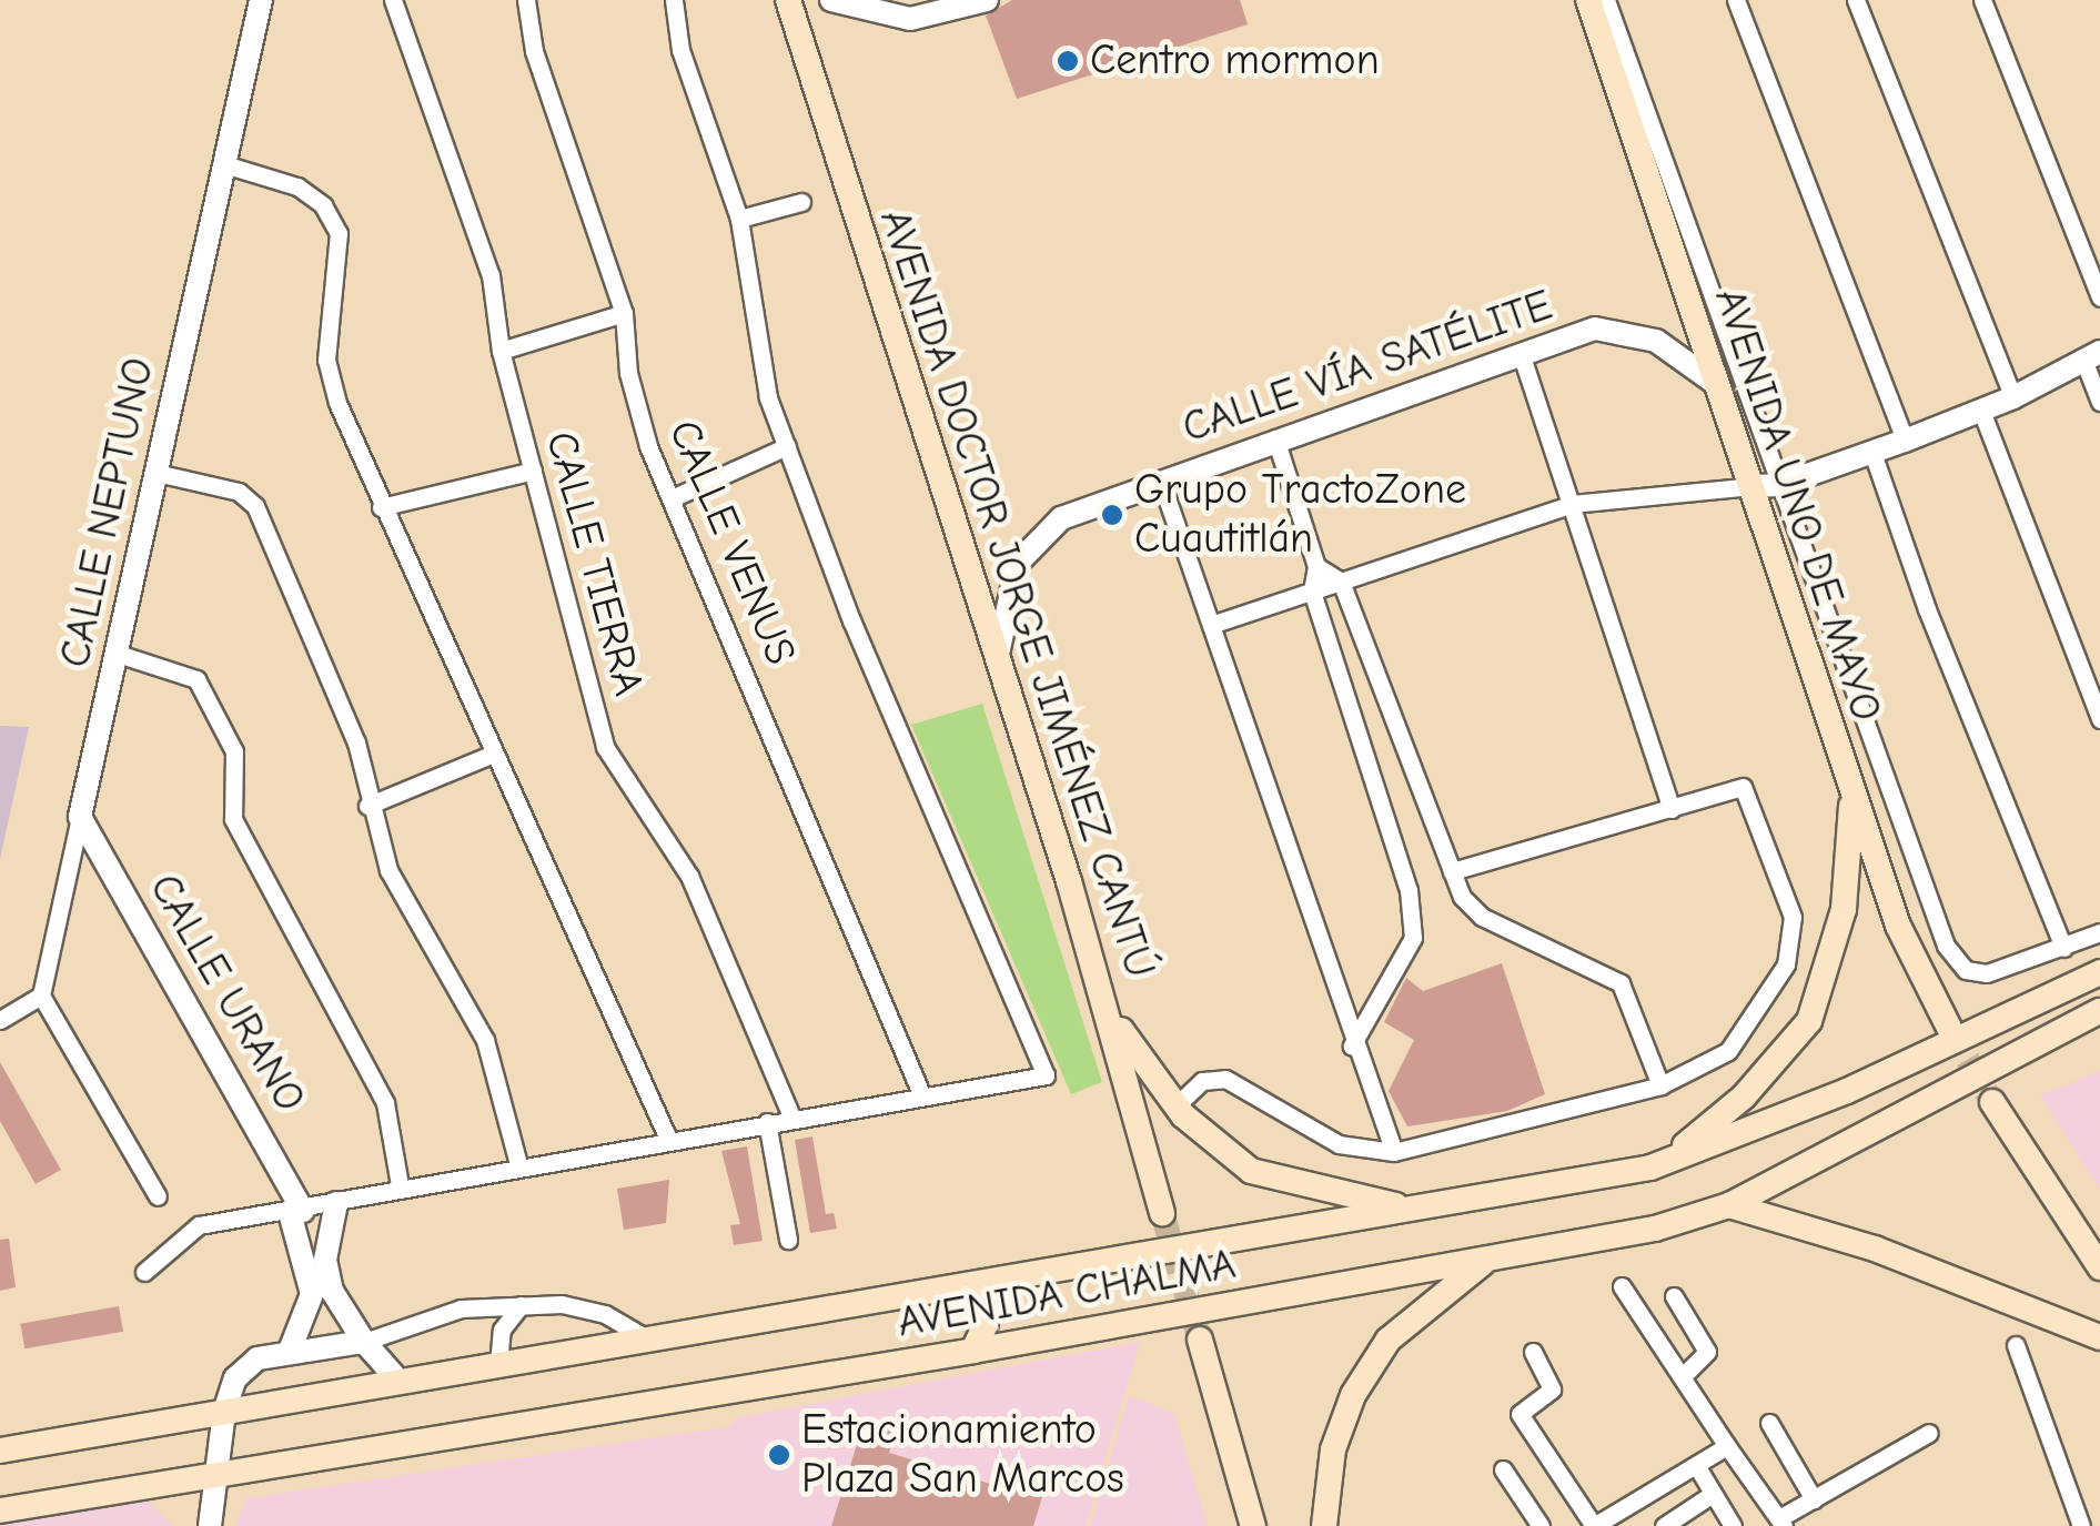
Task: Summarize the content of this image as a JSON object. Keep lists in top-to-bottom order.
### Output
{
  "streets": {
    "main road": ["AVENIDA UNO DE MAYO", "AVENIDA DOCTOR JORGE JIMÉNEZ CANTÚ", "AVENIDA CHALMA"],
    "street": [
      "CALLE VÍA SATÉLITE",
      "CALLE NEPTUNO",
      "CALLE VENUS",
      "CALLE TIERRA",
      "CALLE URANO"
    ]
  },
  "crossings": [
    ["CALLE VÍA SATÉLITE", "AVENIDA UNO DE MAYO"],
    ["CALLE VÍA SATÉLITE", "AVENIDA DOCTOR JORGE JIMÉNEZ CANTÚ"],
    ["CALLE NEPTUNO", "CALLE URANO"]
  ],
  "places": ["Centro mormon", "Grupo TractoZone Cuautitlán", "Estacionamiento Plaza San Marcos"]
}
